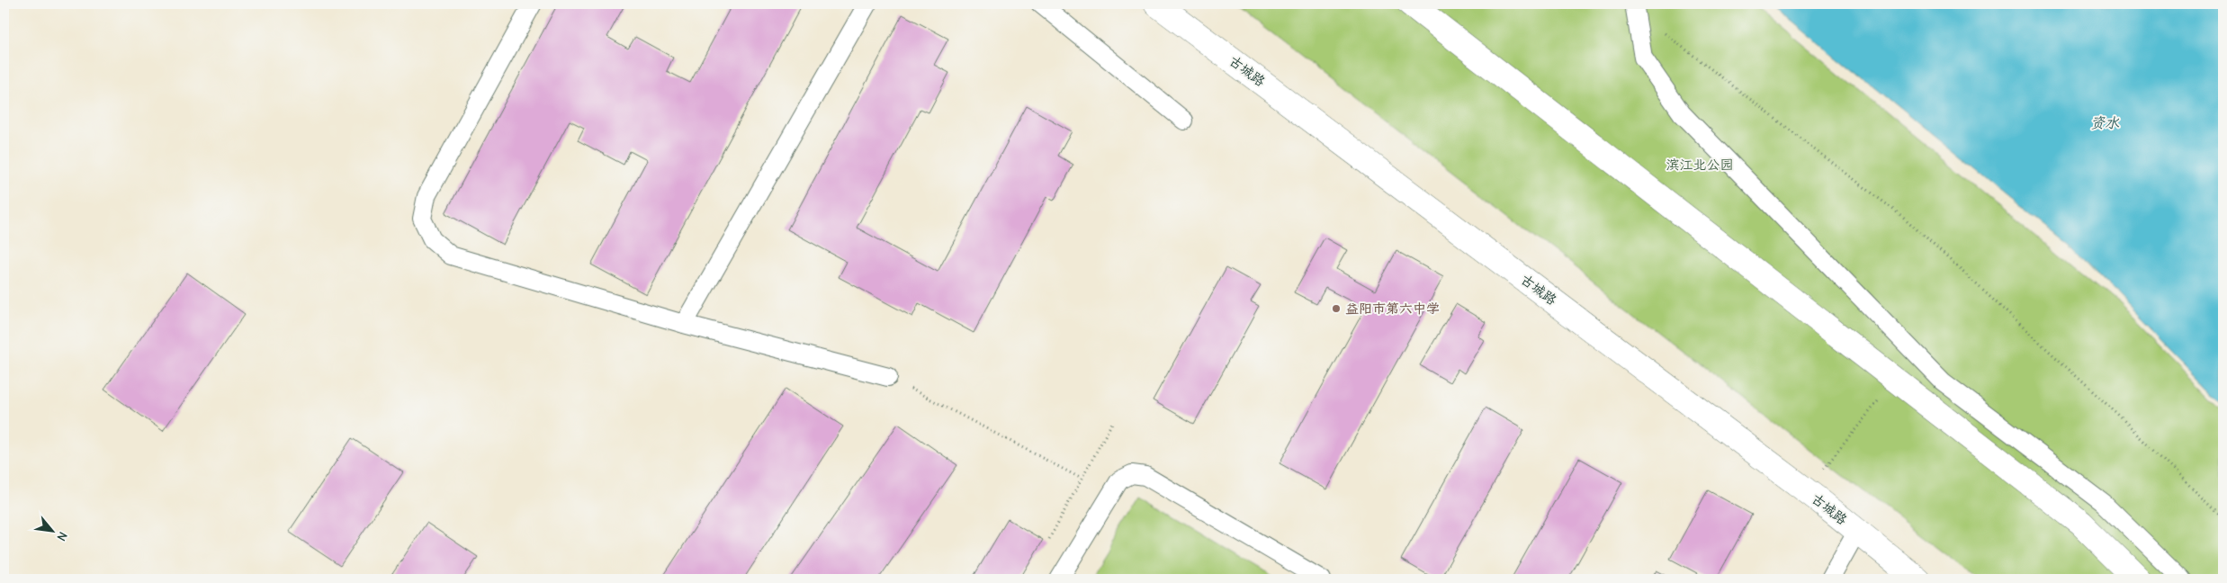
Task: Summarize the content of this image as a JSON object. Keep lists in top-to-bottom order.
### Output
{
  "streets": {
    "street": ["古城路"]
  },
  "water": ["资水"],
  "parks": ["滨江北公园"],
  "places": ["益阳市第六中学"],
  "north": "bottom right"
}
